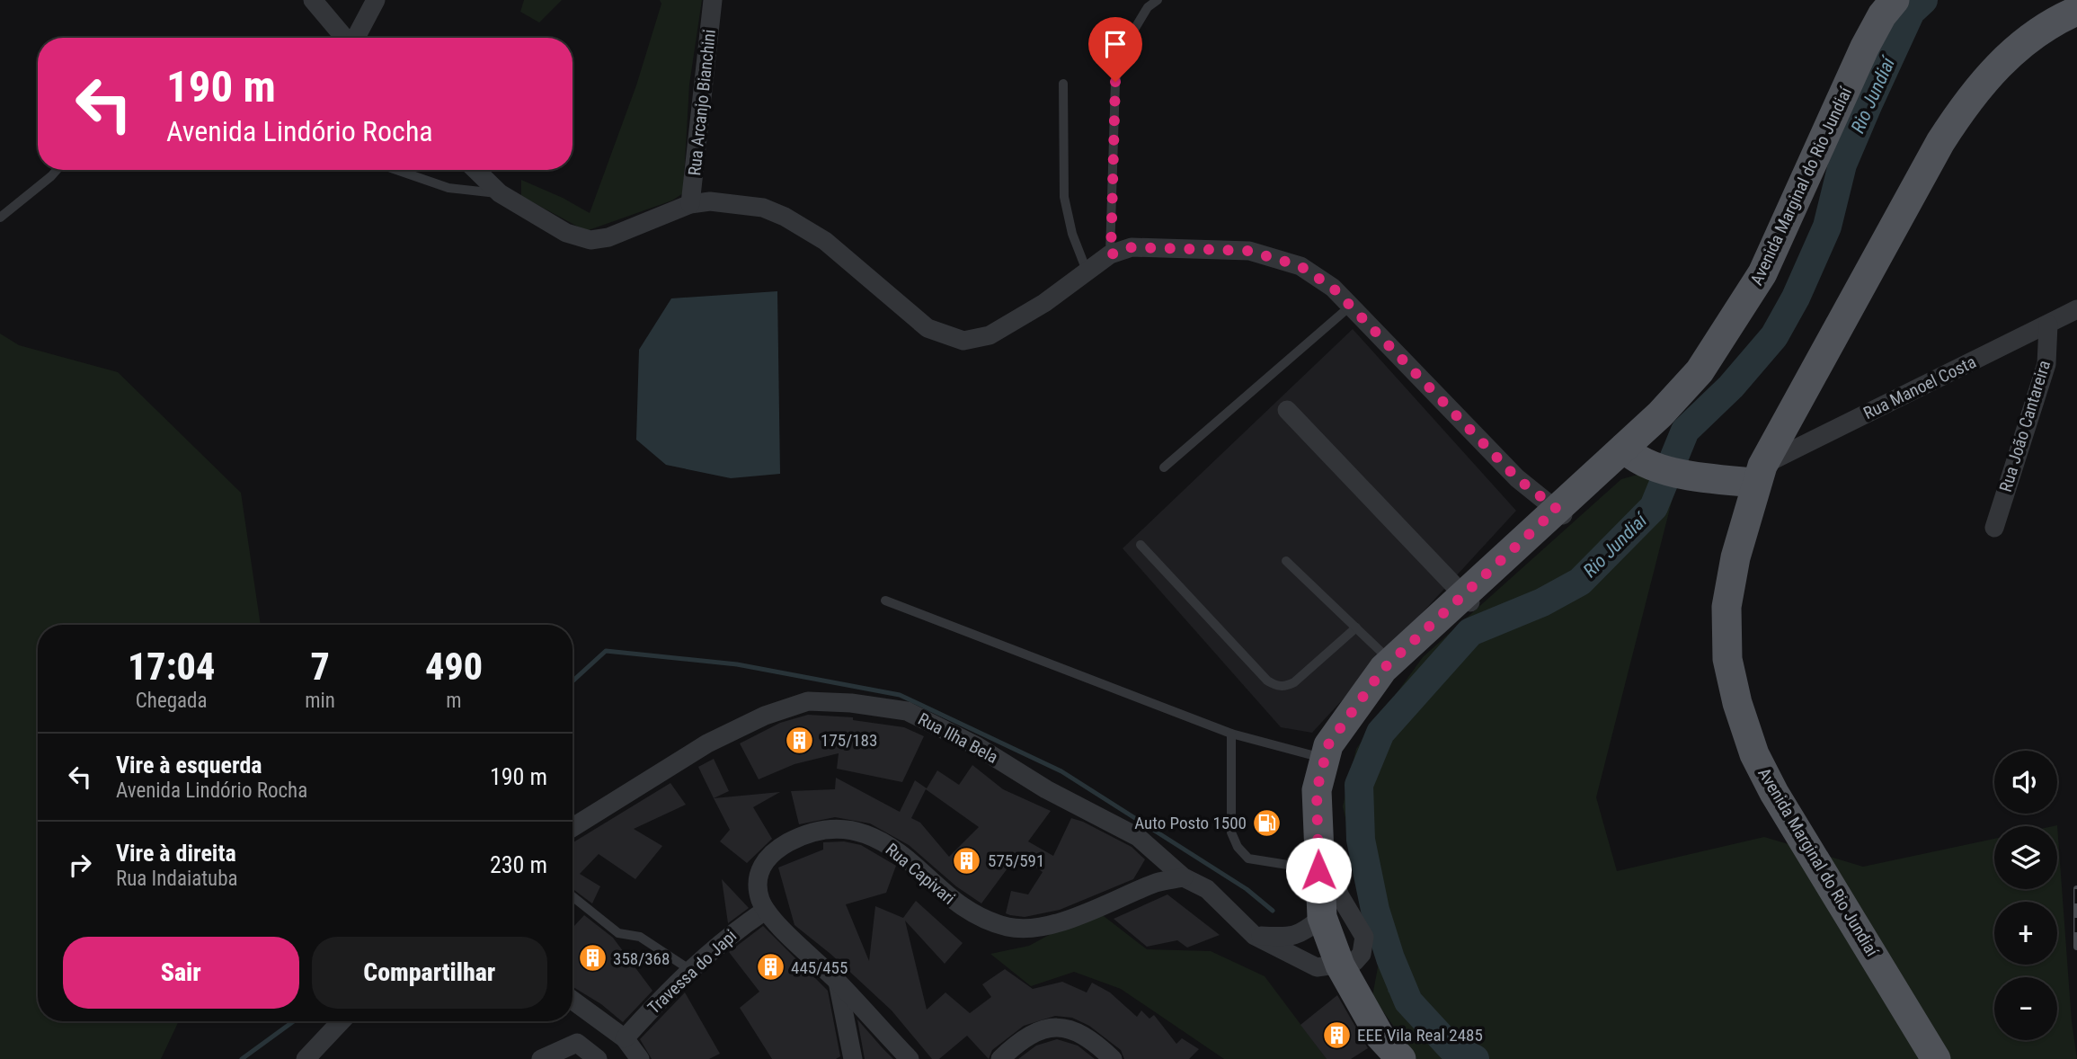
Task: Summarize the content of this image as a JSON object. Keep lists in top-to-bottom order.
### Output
{
  "streets": {
    "main road": ["Avenida Marginal do Rio Jundiaí"],
    "street": [
      "Rua Arcanjo Bianchini",
      "Rua Manoel Costa",
      "Rua João Cantareira",
      "Rua Ilha Bela",
      "Rua Capivari",
      "Travessa do Japi"
    ]
  },
  "crossings": [
    ["Avenida Marginal do Rio Jundiaí", "Rua Manoel Costa"],
    ["Avenida Marginal do Rio Jundiaí", "Rua Ilha Bela"],
    ["Rua Manoel Costa", "Rua João Cantareira"],
    ["Rua Ilha Bela", "Rua Capivari"],
    ["Rua Capivari", "Travessa do Japi"]
  ],
  "water": ["Rio Jundiaí"],
  "places": {
    "building": [
      "175/183",
      "575/591",
      "358/368",
      "445/455",
      "EEE Vila Real 2485"
    ],
    "fuel station": ["Auto Posto 1500"]
  },
  "page": {
    "turn": ["190 m", "Avenida Lindório Rocha"],
    "eta": [
      "17:04",
      "Chegada",
      "7",
      "min",
      "490",
      "m"
    ],
    "list": [
      {
        "name": "Vire à esquerda",
        "note": "Avenida Lindório Rocha",
        "value": "190 m"
      },
      {
        "name": "Vire à direita",
        "note": "Rua Indaiatuba",
        "value": "230 m"
      }
    ],
    "map_buttons": ["+", "−"],
    "buttons": ["Sair", "Compartilhar"]
  }
}
